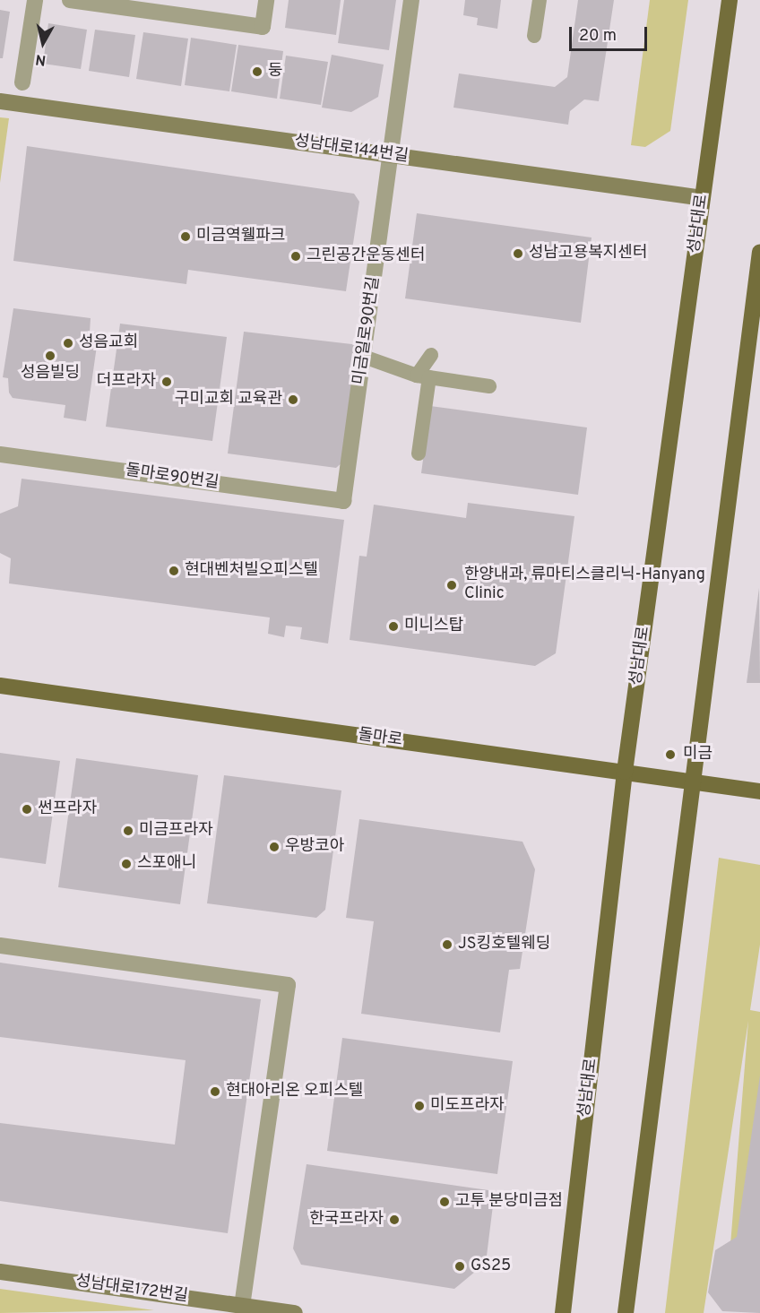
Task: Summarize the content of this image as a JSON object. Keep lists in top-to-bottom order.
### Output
{
  "streets": {
    "main road": ["성남대로", "돌마로"],
    "street": [
      "성남대로144번길",
      "미금일로90번길",
      "돌마로90번길",
      "성남대로172번길"
    ]
  },
  "crossings": [
    ["성남대로144번길", "성남대로"],
    ["성남대로144번길", "미금일로90번길"],
    ["성남대로", "돌마로"],
    ["미금일로90번길", "돌마로90번길"]
  ],
  "places": [
    "둥",
    "미금역웰파크",
    "성남고용복지센터",
    "그린공간운동센터",
    "성음교회",
    "성음빌딩",
    "더프라자",
    "구미교회 교육관",
    "현대벤처빌오피스텔",
    "한양내과, 류마티스클리닉-Hanyang Clinic",
    "미니스탑",
    "미금",
    "썬프라자",
    "미금프라자",
    "우방코아",
    "스포애니",
    "JS킹호텔웨딩",
    "현대아리온 오피스텔",
    "미도프라자",
    "고투 분당미금점",
    "한국프라자",
    "GS25"
  ],
  "scale_bar": "20 m",
  "north": "bottom"
}
